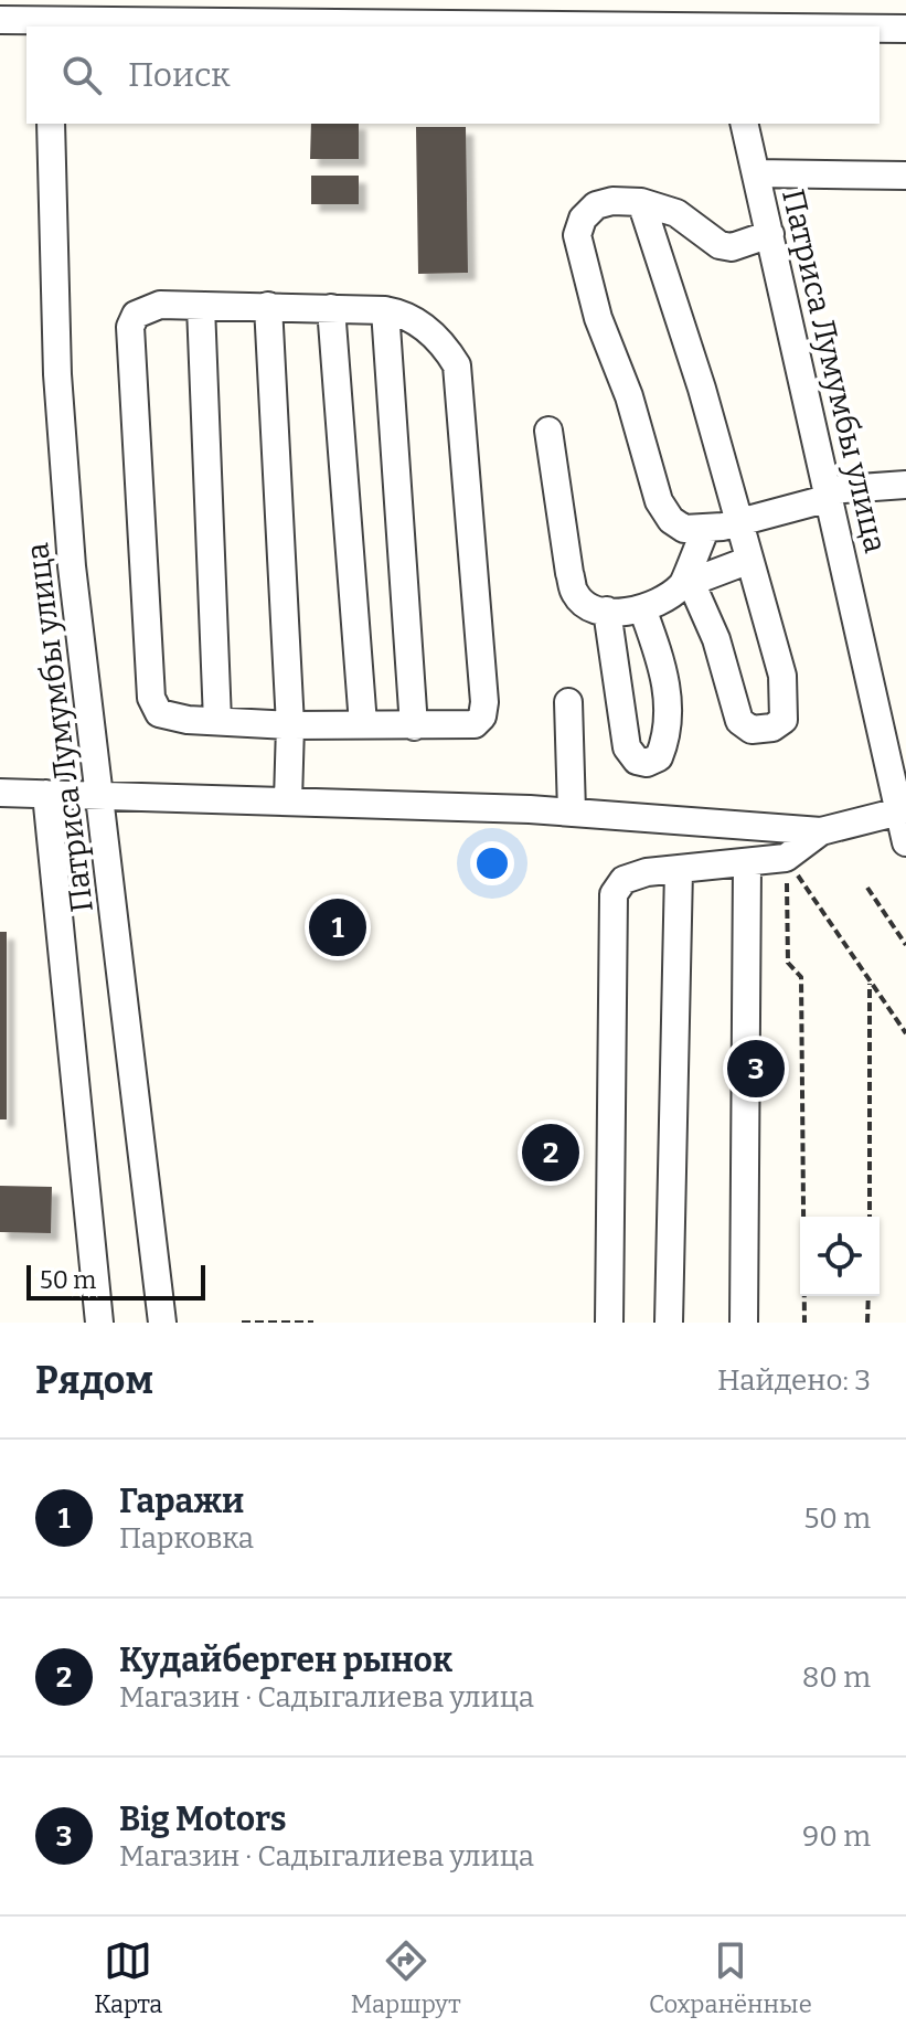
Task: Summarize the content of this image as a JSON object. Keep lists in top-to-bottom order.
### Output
{
  "streets": {
    "street": ["Патриса Лумумбы улица"]
  },
  "scale_bar": "50 m",
  "page": {
    "search": "Поиск",
    "pins": ["1", "3", "2"],
    "scale": "50 m",
    "heading": ["Рядом", "Найдено: 3"],
    "list": [
      {
        "mark": "1",
        "name": "Гаражи",
        "note": "Парковка",
        "value": "50 m"
      },
      {
        "mark": "2",
        "name": "Кудайберген рынок",
        "note": "Магазин · Садыгалиева улица",
        "value": "80 m"
      },
      {
        "mark": "3",
        "name": "Big Motors",
        "note": "Магазин · Садыгалиева улица",
        "value": "90 m"
      }
    ],
    "nav": ["Карта", "Маршрут", "Сохранённые"]
  }
}
